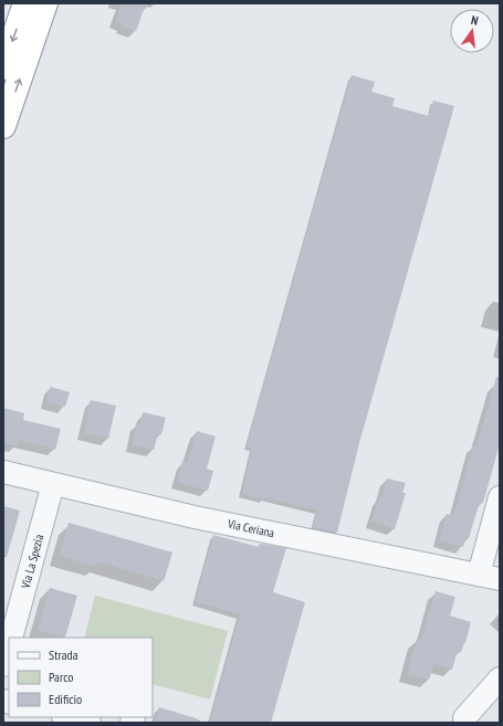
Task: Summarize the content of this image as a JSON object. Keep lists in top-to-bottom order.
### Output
{
  "streets": {
    "street": ["Via Ceriana", "Via La Spezia"]
  },
  "crossings": [
    ["Via Ceriana", "Via La Spezia"]
  ],
  "legend": ["Strada", "Parco", "Edificio"],
  "north": "top"
}
